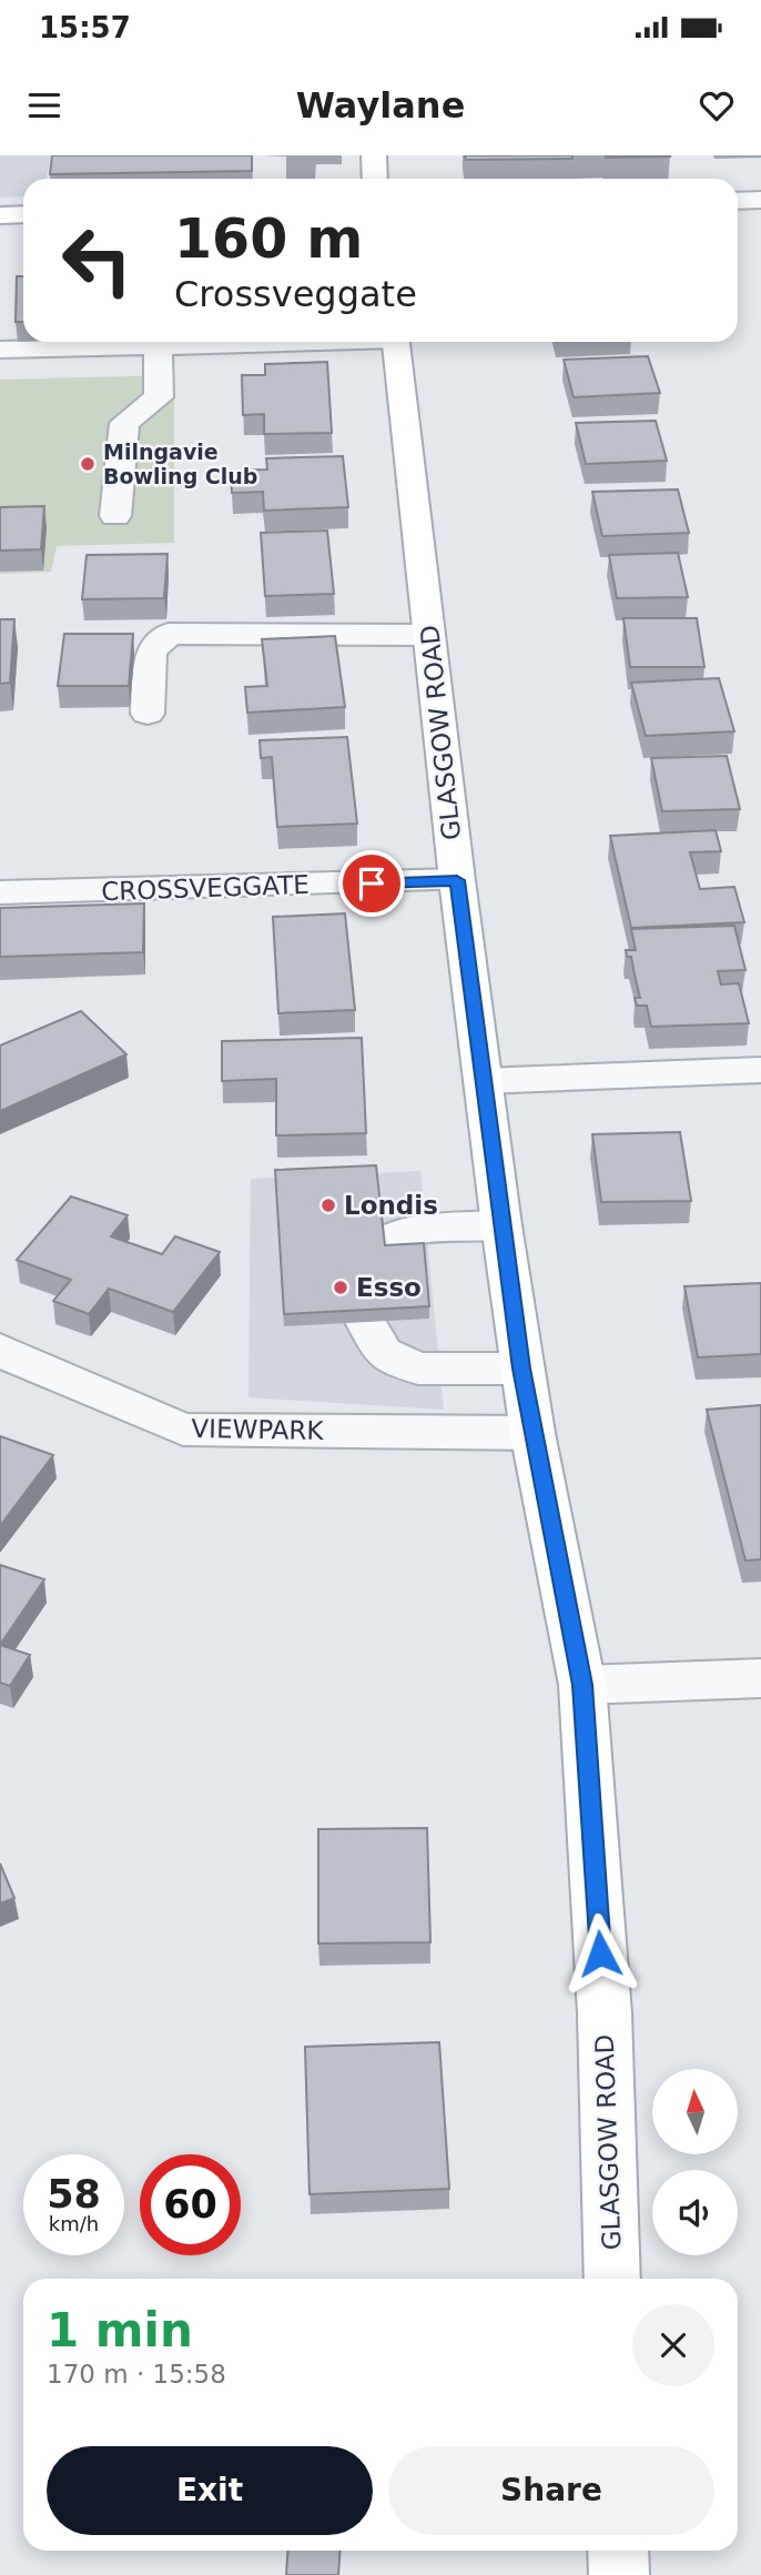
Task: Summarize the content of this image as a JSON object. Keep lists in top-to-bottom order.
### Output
{
  "streets": {
    "main road": ["GLASGOW ROAD"],
    "street": ["CROSSVEGGATE", "VIEWPARK"]
  },
  "crossings": [
    ["GLASGOW ROAD", "CROSSVEGGATE"],
    ["GLASGOW ROAD", "VIEWPARK"]
  ],
  "places": ["Milngavie Bowling Club", "Londis", "Esso"],
  "north": "top",
  "page": {
    "status": "15:57",
    "header": "Waylane",
    "turn": ["160 m", "Crossveggate"],
    "speed": "58 km/h",
    "limit": "60",
    "heading": ["1 min", "170 m · 15:58"],
    "buttons": ["Exit", "Share"]
  }
}
